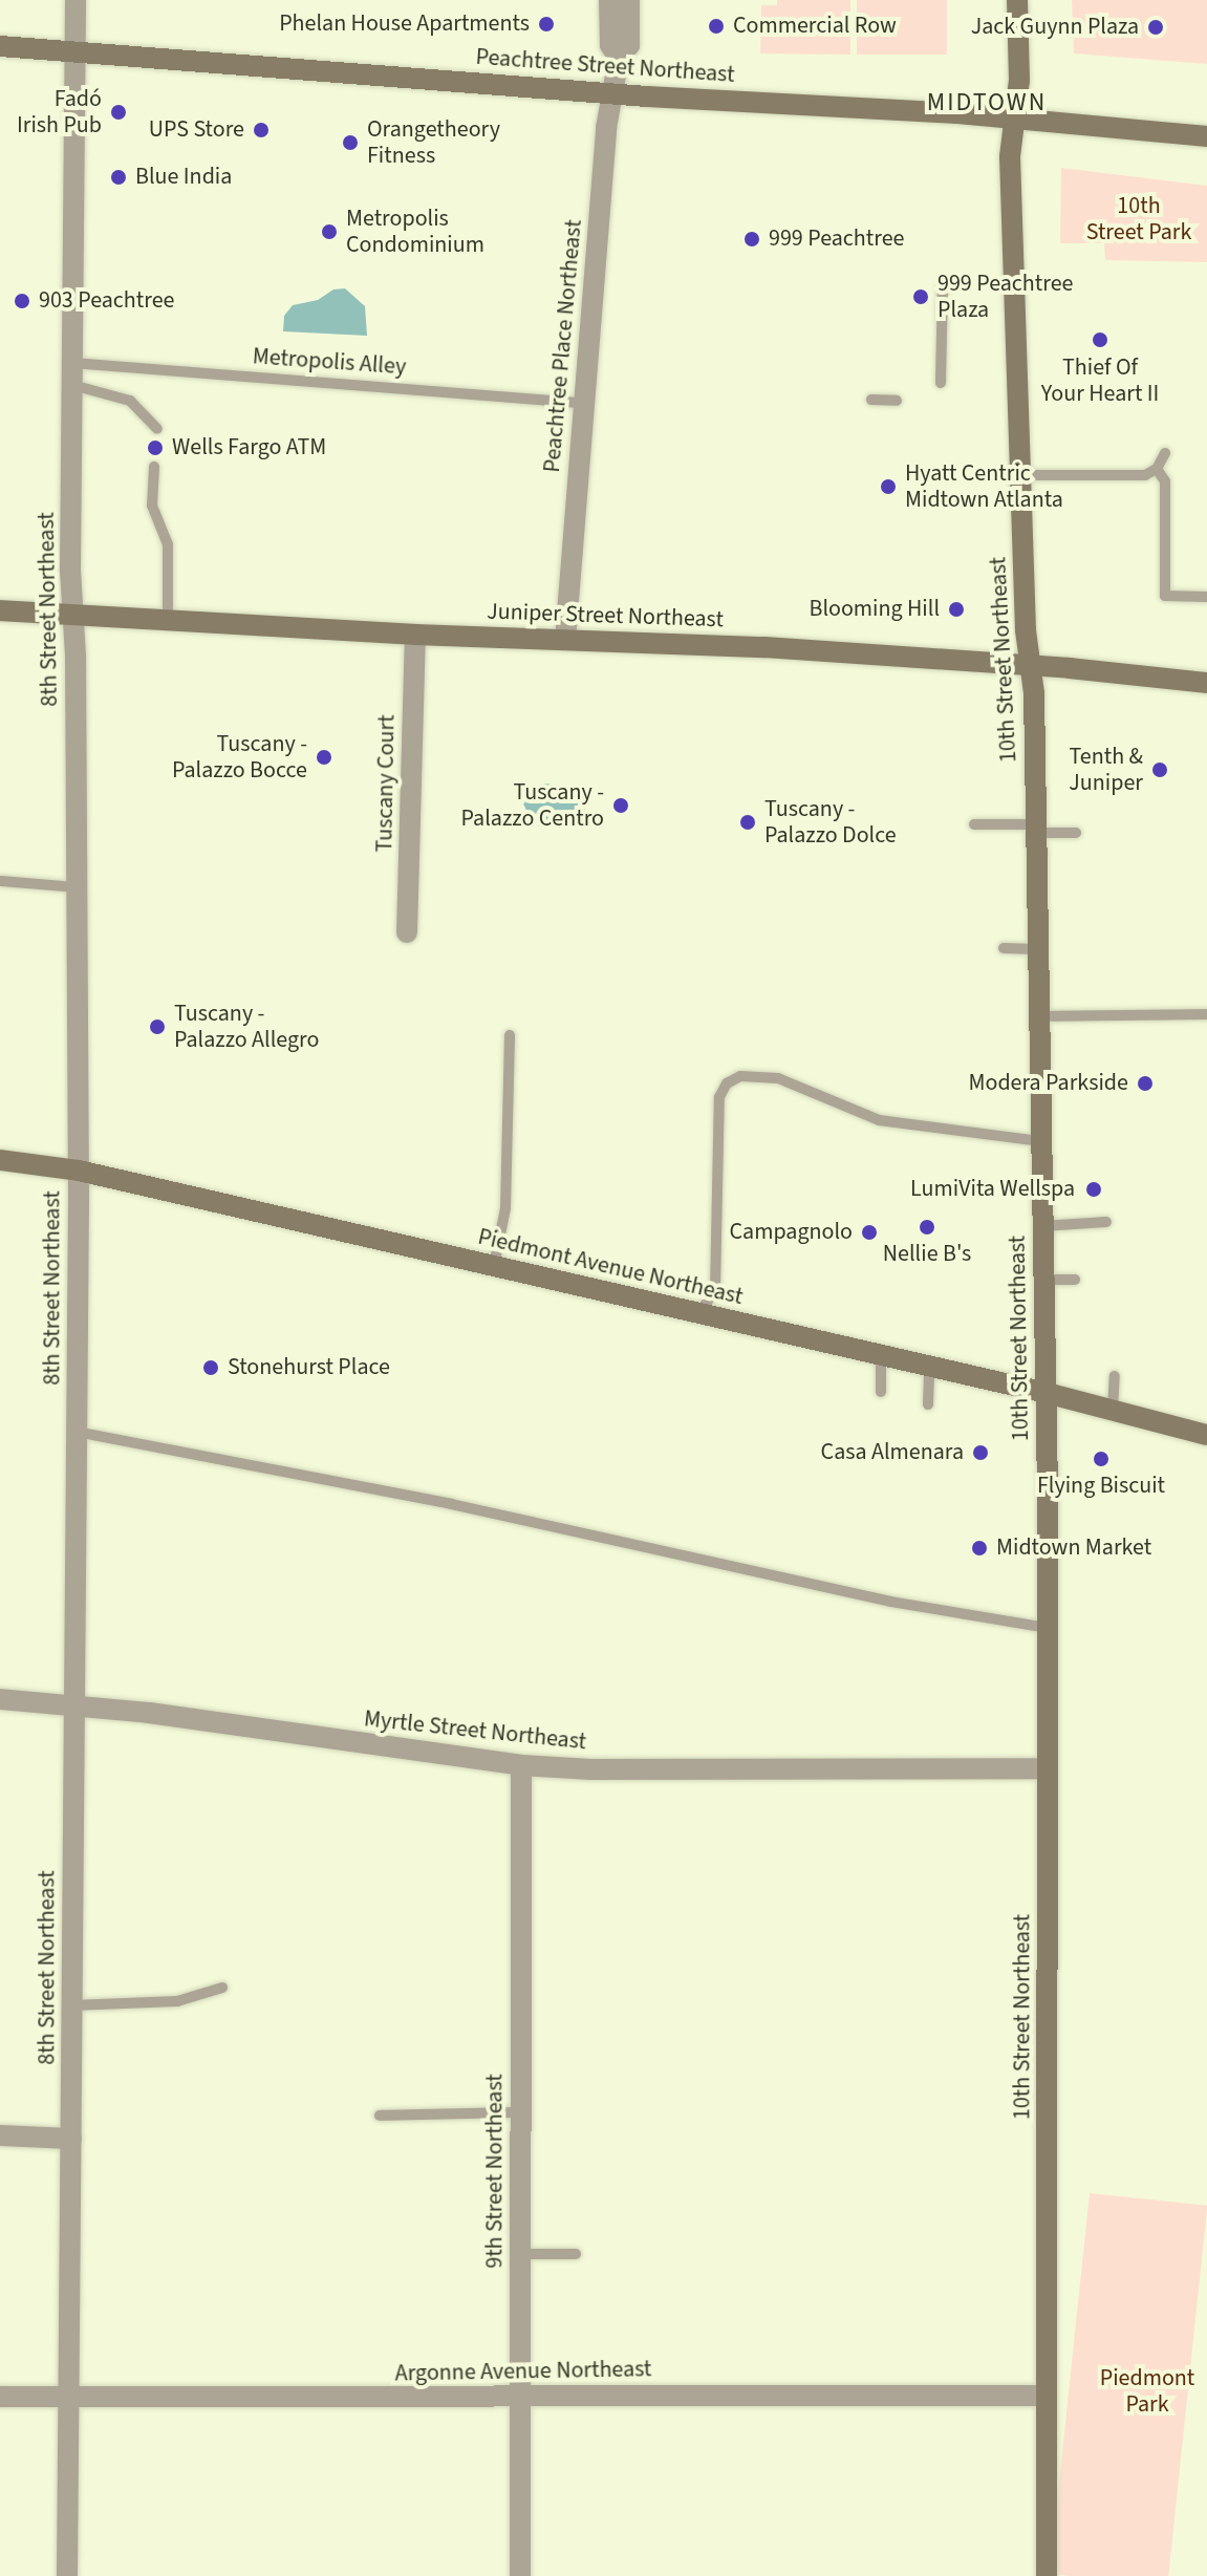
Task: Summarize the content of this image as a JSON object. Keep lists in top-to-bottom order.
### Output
{
  "streets": {
    "main road": [
      "Peachtree Street Northeast",
      "Juniper Street Northeast",
      "10th Street Northeast",
      "Piedmont Avenue Northeast"
    ],
    "street": [
      "Peachtree Place Northeast",
      "8th Street Northeast",
      "Tuscany Court",
      "Myrtle Street Northeast",
      "9th Street Northeast",
      "Argonne Avenue Northeast"
    ],
    "lane": ["Metropolis Alley"]
  },
  "crossings": [
    ["Peachtree Street Northeast", "Peachtree Place Northeast"],
    ["Peachtree Street Northeast", "8th Street Northeast"],
    ["Peachtree Street Northeast", "10th Street Northeast"],
    ["Peachtree Place Northeast", "Metropolis Alley"],
    ["Peachtree Place Northeast", "Juniper Street Northeast"],
    ["Metropolis Alley", "8th Street Northeast"],
    ["8th Street Northeast", "Juniper Street Northeast"],
    ["8th Street Northeast", "Piedmont Avenue Northeast"],
    ["8th Street Northeast", "Myrtle Street Northeast"],
    ["8th Street Northeast", "Argonne Avenue Northeast"],
    ["Juniper Street Northeast", "10th Street Northeast"],
    ["Juniper Street Northeast", "Tuscany Court"],
    ["10th Street Northeast", "Piedmont Avenue Northeast"],
    ["10th Street Northeast", "Myrtle Street Northeast"],
    ["10th Street Northeast", "Argonne Avenue Northeast"],
    ["Myrtle Street Northeast", "9th Street Northeast"],
    ["9th Street Northeast", "Argonne Avenue Northeast"]
  ],
  "districts": ["MIDTOWN"],
  "parks": ["10th Street Park", "Piedmont Park"],
  "places": [
    "Phelan House Apartments",
    "Commercial Row",
    "Jack Guynn Plaza",
    "Fadó Irish Pub",
    "UPS Store",
    "Orangetheory Fitness",
    "Blue India",
    "Metropolis Condominium",
    "999 Peachtree",
    "999 Peachtree Plaza",
    "903 Peachtree",
    "Thief Of Your Heart II",
    "Wells Fargo ATM",
    "Hyatt Centric Midtown Atlanta",
    "Blooming Hill",
    "Tuscany - Palazzo Bocce",
    "Tenth & Juniper",
    "Tuscany - Palazzo Centro",
    "Tuscany - Palazzo Dolce",
    "Tuscany - Palazzo Allegro",
    "Modera Parkside",
    "LumiVita Wellspa",
    "Nellie B's",
    "Campagnolo",
    "Stonehurst Place",
    "Casa Almenara",
    "Flying Biscuit",
    "Midtown Market"
  ]
}
